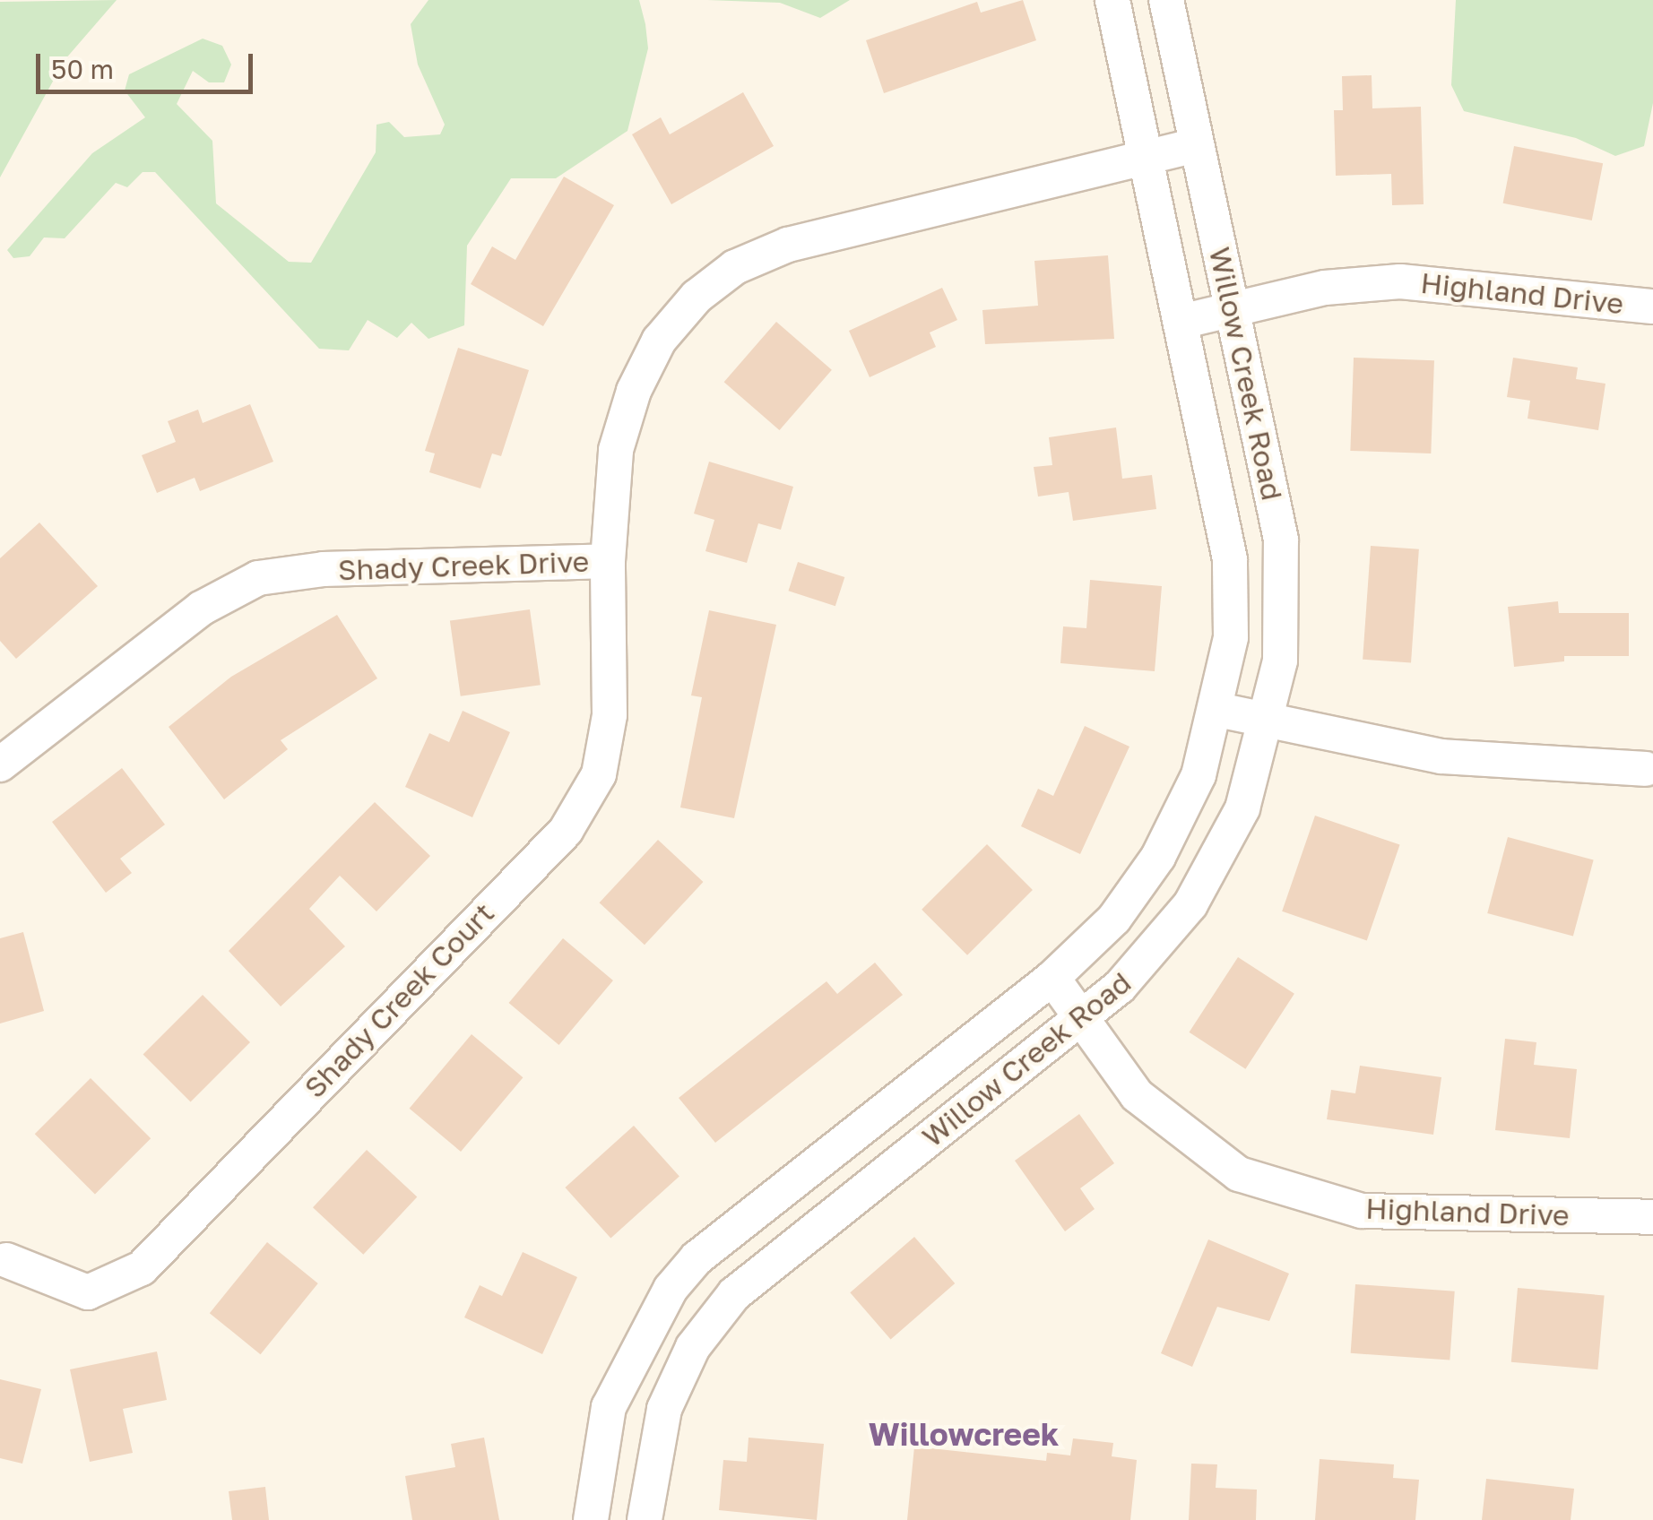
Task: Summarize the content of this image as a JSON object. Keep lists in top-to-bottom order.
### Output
{
  "streets": {
    "street": [
      "Highland Drive",
      "Willow Creek Road",
      "Shady Creek Drive",
      "Shady Creek Court"
    ]
  },
  "crossings": [
    ["Highland Drive", "Willow Creek Road"],
    ["Willow Creek Road", "Shady Creek Drive"],
    ["Shady Creek Drive", "Shady Creek Court"]
  ],
  "districts": ["Willowcreek"],
  "scale_bar": "50 m"
}
